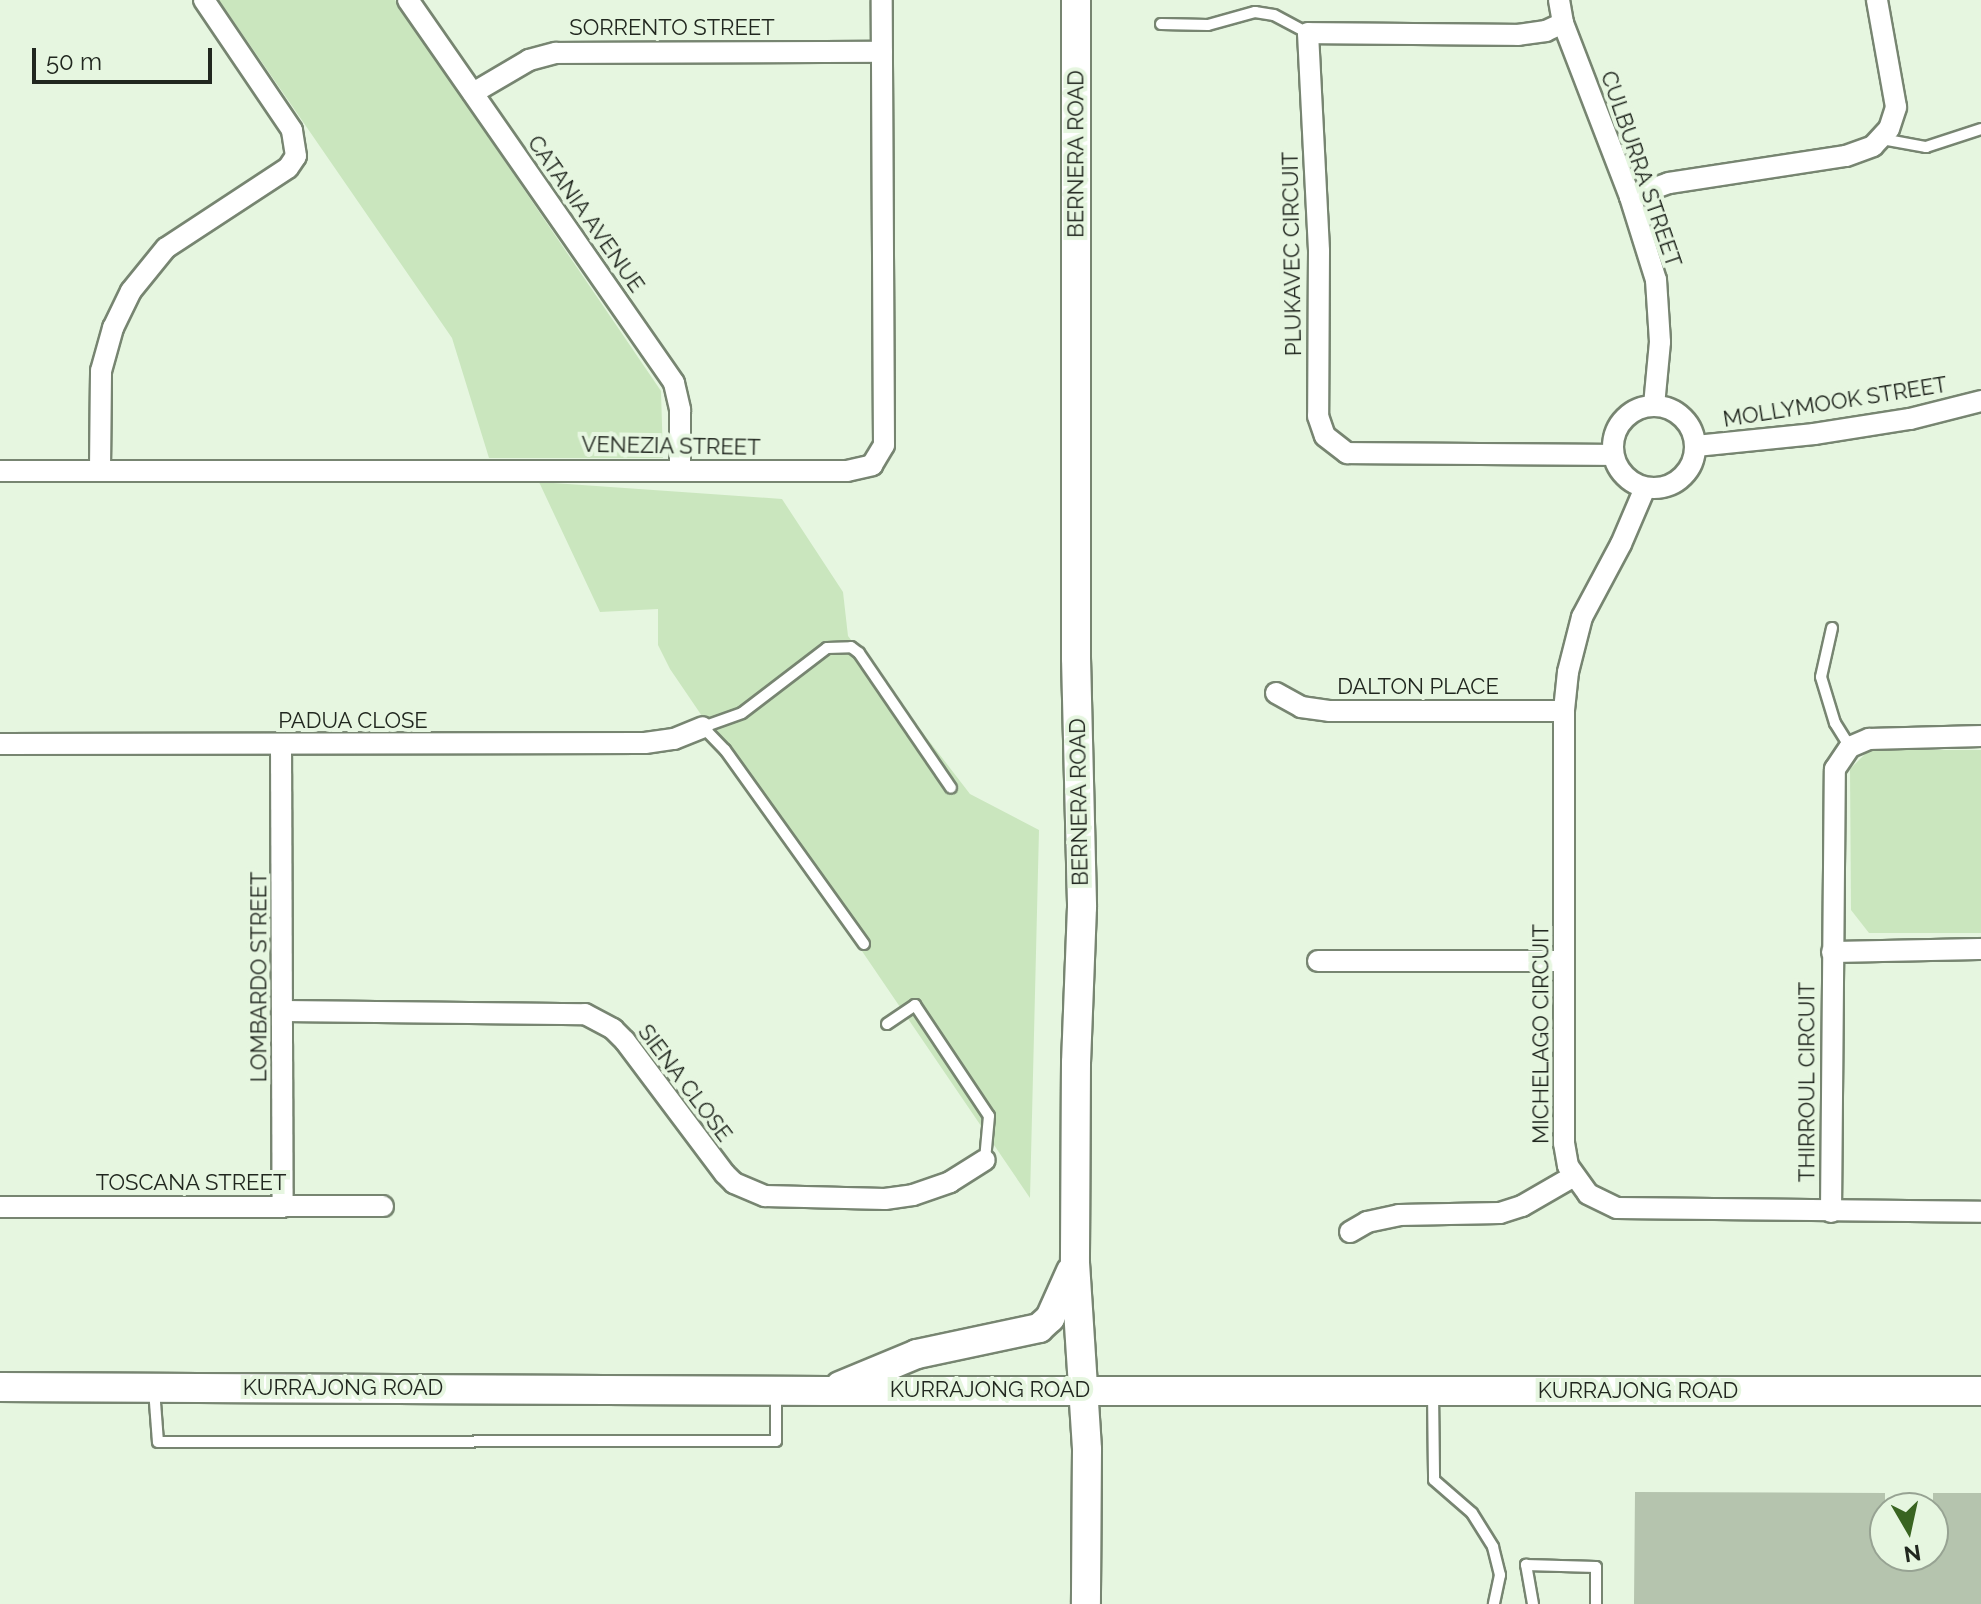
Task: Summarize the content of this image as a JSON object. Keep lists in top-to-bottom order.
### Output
{
  "streets": {
    "main road": ["BERNERA ROAD", "KURRAJONG ROAD"],
    "street": [
      "SORRENTO STREET",
      "CULBURRA STREET",
      "CATANIA AVENUE",
      "PLUKAVEC CIRCUIT",
      "MOLLYMOOK STREET",
      "VENEZIA STREET",
      "DALTON PLACE",
      "PADUA CLOSE",
      "LOMBARDO STREET",
      "MICHELAGO CIRCUIT",
      "THIRROUL CIRCUIT",
      "SIENA CLOSE",
      "TOSCANA STREET"
    ]
  },
  "crossings": [
    ["SORRENTO STREET", "CATANIA AVENUE"],
    ["SORRENTO STREET", "VENEZIA STREET"],
    ["BERNERA ROAD", "KURRAJONG ROAD"],
    ["CULBURRA STREET", "PLUKAVEC CIRCUIT"],
    ["CULBURRA STREET", "MOLLYMOOK STREET"],
    ["CULBURRA STREET", "MICHELAGO CIRCUIT"],
    ["CATANIA AVENUE", "VENEZIA STREET"],
    ["PLUKAVEC CIRCUIT", "MOLLYMOOK STREET"],
    ["PLUKAVEC CIRCUIT", "MICHELAGO CIRCUIT"],
    ["MOLLYMOOK STREET", "MICHELAGO CIRCUIT"],
    ["DALTON PLACE", "MICHELAGO CIRCUIT"],
    ["PADUA CLOSE", "LOMBARDO STREET"],
    ["LOMBARDO STREET", "SIENA CLOSE"],
    ["LOMBARDO STREET", "TOSCANA STREET"]
  ],
  "scale_bar": "50 m",
  "north": "bottom"
}
